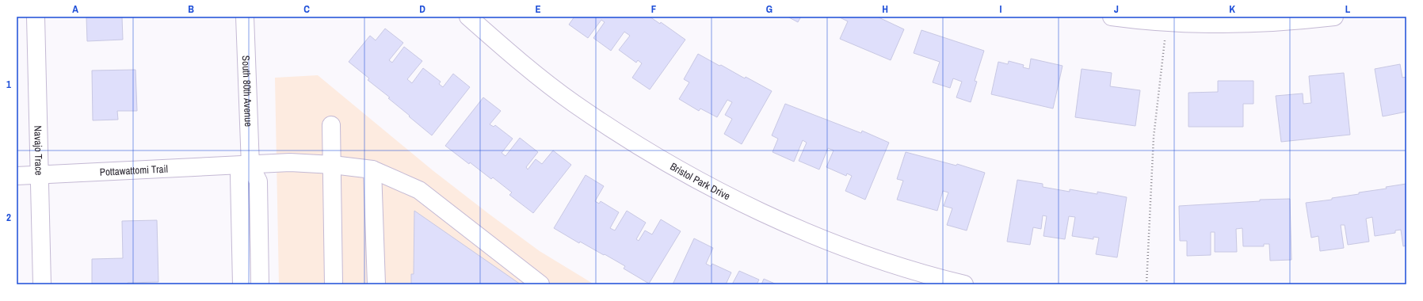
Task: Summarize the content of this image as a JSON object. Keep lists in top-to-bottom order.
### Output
{
  "streets": {
    "street": [
      "South 80th Avenue",
      "Navajo Trace",
      "Pottawattomi Trail",
      "Bristol Park Drive"
    ]
  },
  "crossings": [
    ["South 80th Avenue", "Pottawattomi Trail"],
    ["Navajo Trace", "Pottawattomi Trail"]
  ],
  "grid": {
    "columns": [
      "A",
      "B",
      "C",
      "D",
      "E",
      "F",
      "G",
      "H",
      "I",
      "J",
      "K",
      "L"
    ],
    "rows": ["1", "2"]
  }
}
